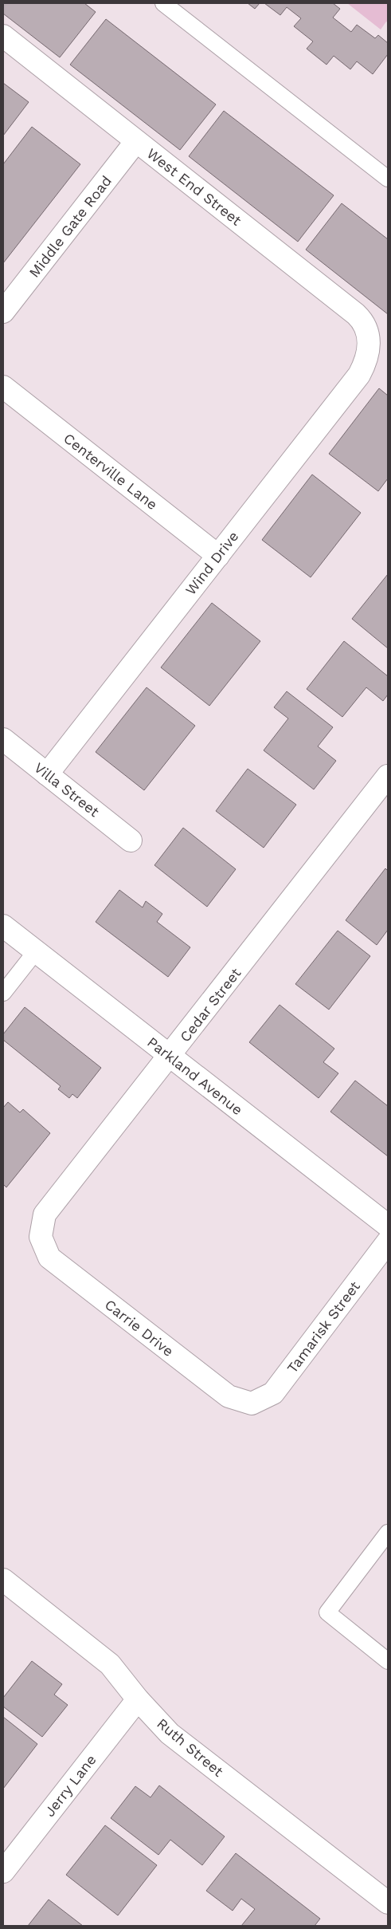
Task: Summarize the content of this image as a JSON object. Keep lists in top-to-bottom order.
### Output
{
  "streets": {
    "street": [
      "West End Street",
      "Middle Gate Road",
      "Centerville Lane",
      "Wind Drive",
      "Villa Street",
      "Cedar Street",
      "Parkland Avenue",
      "Tamarisk Street",
      "Carrie Drive",
      "Ruth Street",
      "Jerry Lane"
    ]
  },
  "crossings": [
    ["West End Street", "Middle Gate Road"],
    ["West End Street", "Wind Drive"],
    ["Centerville Lane", "Wind Drive"],
    ["Wind Drive", "Villa Street"],
    ["Cedar Street", "Parkland Avenue"],
    ["Cedar Street", "Carrie Drive"],
    ["Tamarisk Street", "Carrie Drive"],
    ["Ruth Street", "Jerry Lane"]
  ]
}
